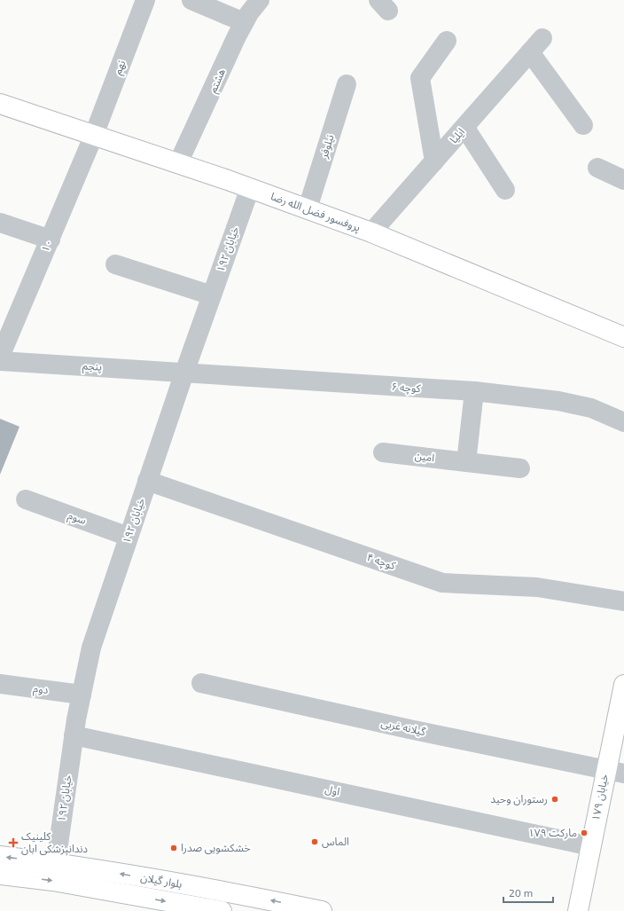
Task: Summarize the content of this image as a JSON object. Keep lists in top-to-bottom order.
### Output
{
  "streets": {
    "main road": ["پروفسور فضل الله رضا", "خیابان ۱۷۹", "بلوار گیلان"],
    "street": [
      "نهم",
      "هشتم",
      "ایلیا",
      "نیلوفر",
      "۱۰",
      "خیابان ۱۹۲",
      "پنجم",
      "کوچه ۶",
      "امین",
      "سوم",
      "کوچه ۴",
      "دوم",
      "گیلانه غربی",
      "اول"
    ]
  },
  "crossings": [
    ["نهم", "پروفسور فضل الله رضا"],
    ["نهم", "۱۰"],
    ["هشتم", "پروفسور فضل الله رضا"],
    ["ایلیا", "پروفسور فضل الله رضا"],
    ["نیلوفر", "پروفسور فضل الله رضا"],
    ["پروفسور فضل الله رضا", "۱۰"],
    ["پروفسور فضل الله رضا", "خیابان ۱۹۲"],
    ["خیابان ۱۹۲", "پنجم"],
    ["خیابان ۱۹۲", "کوچه ۶"],
    ["خیابان ۱۹۲", "سوم"],
    ["خیابان ۱۹۲", "کوچه ۴"],
    ["خیابان ۱۹۲", "دوم"],
    ["خیابان ۱۹۲", "اول"],
    ["خیابان ۱۹۲", "بلوار گیلان"],
    ["پنجم", "کوچه ۶"],
    ["گیلانه غربی", "خیابان ۱۷۹"],
    ["اول", "خیابان ۱۷۹"]
  ],
  "places": {
    "other": [
      "رستوران وحید",
      "۱۷۹ مارکت",
      "الماس",
      "خشکشویی صدرا"
    ],
    "health": ["کلینیک دندانپزشکی ابان"]
  },
  "scale_bar": "20 m"
}
